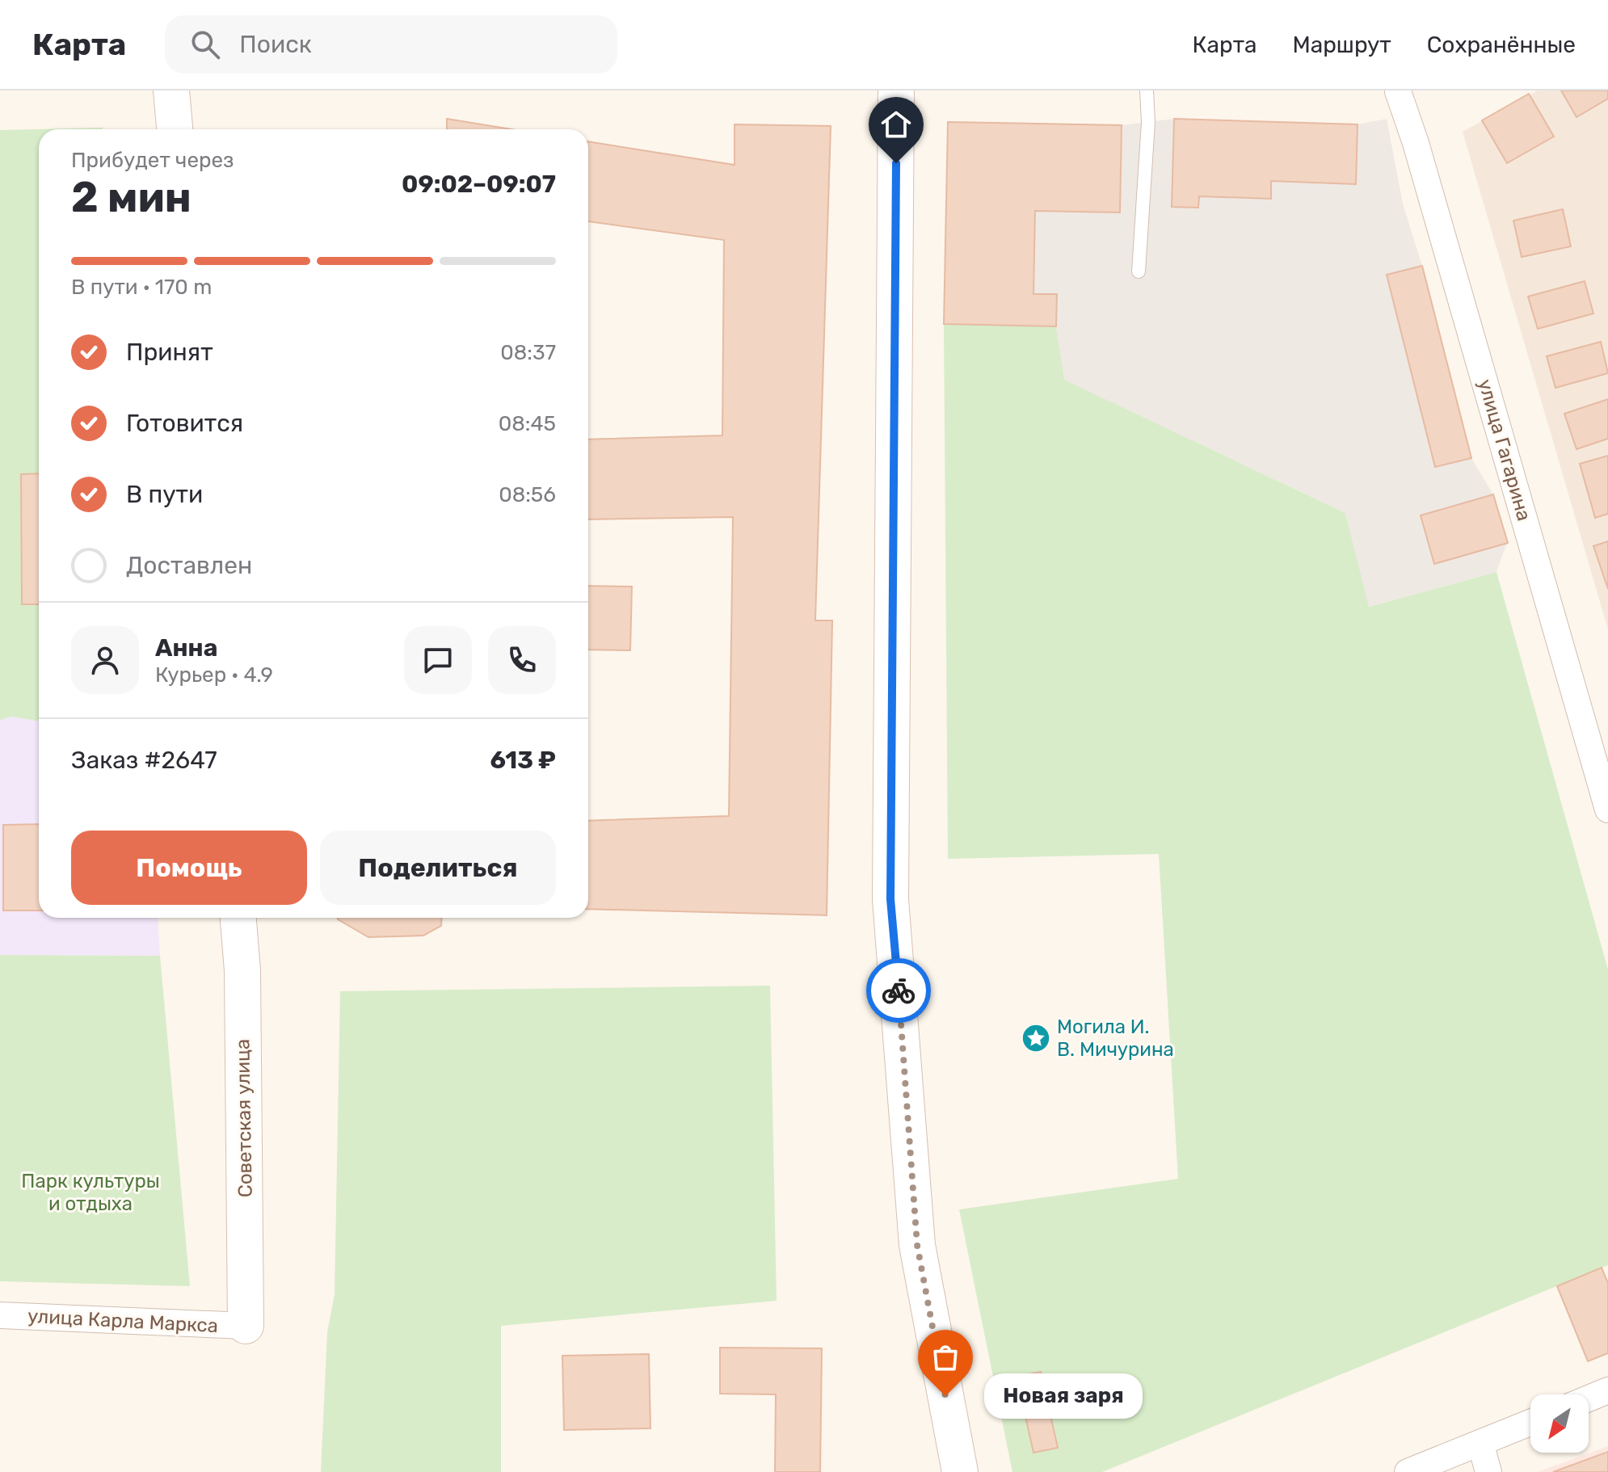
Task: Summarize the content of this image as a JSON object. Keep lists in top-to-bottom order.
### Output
{
  "streets": {
    "main road": ["Советская улица"],
    "street": ["улица Гагарина", "улица Карла Маркса"]
  },
  "crossings": [
    ["Советская улица", "улица Карла Маркса"]
  ],
  "parks": ["Парк культуры и отдыха"],
  "places": {
    "place": ["Могила И. В. Мичурина"],
    "other": ["Новая заря"]
  },
  "north": "bottom left",
  "page": {
    "header": "Карта",
    "search": "Поиск",
    "nav": ["Карта", "Маршрут", "Сохранённые"],
    "heading": ["2 мин", "Прибудет через", "09:02–09:07"],
    "panel": [
      "Анна",
      "Курьер · 4.9",
      "Заказ #2647",
      "613 ₽"
    ],
    "bar": "В пути · 170 m",
    "list": [
      ["Принят", "08:37"],
      ["Готовится", "08:45"],
      ["В пути", "08:56"],
      "Доставлен"
    ],
    "buttons": ["Помощь", "Поделиться"],
    "bubble": "Новая заря"
  }
}
